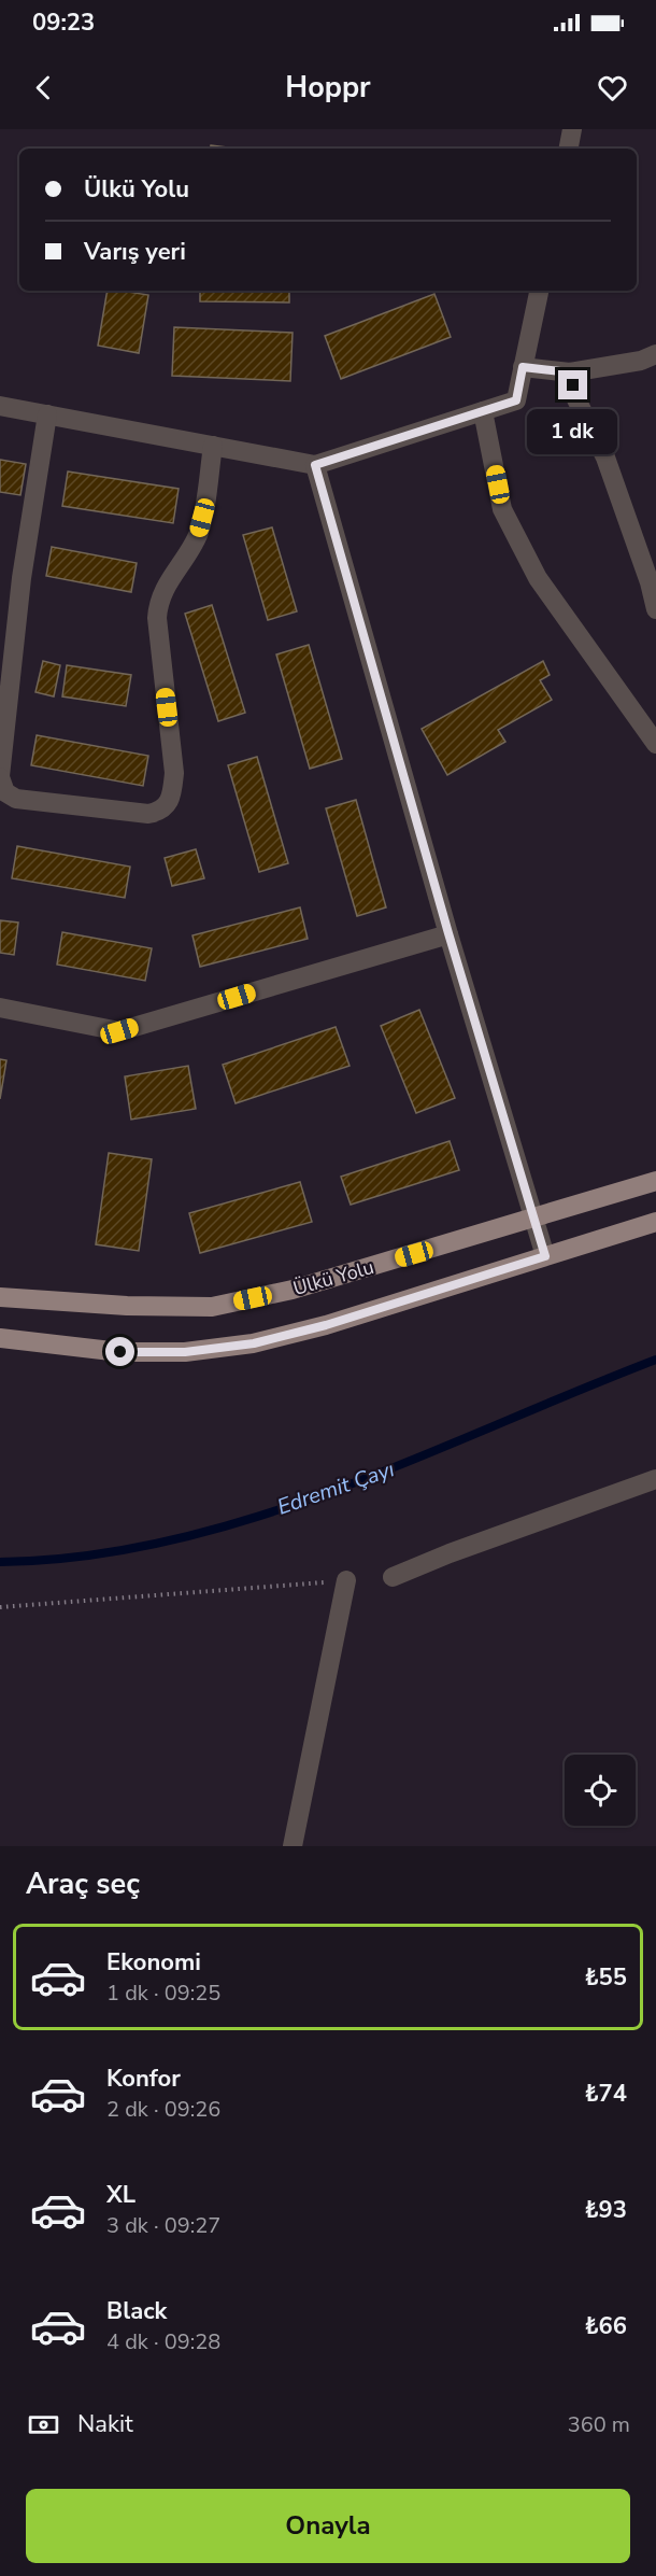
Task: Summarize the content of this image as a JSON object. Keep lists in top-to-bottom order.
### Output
{
  "streets": {
    "main road": ["Ülkü Yolu"]
  },
  "water": ["Edremit Çayı"],
  "page": {
    "status": "09:23",
    "header": "Hoppr",
    "banner": ["Ülkü Yolu", "Varış yeri"],
    "bubble": "1 dk",
    "heading": "Araç seç",
    "list": [
      {
        "name": "Ekonomi",
        "note": "1 dk · 09:25",
        "value": "₺55"
      },
      {
        "name": "Konfor",
        "note": "2 dk · 09:26",
        "value": "₺74"
      },
      {
        "name": "XL",
        "note": "3 dk · 09:27",
        "value": "₺93"
      },
      {
        "name": "Black",
        "note": "4 dk · 09:28",
        "value": "₺66"
      }
    ],
    "pay": ["Nakit", "360 m"],
    "buttons": "Onayla"
  }
}
